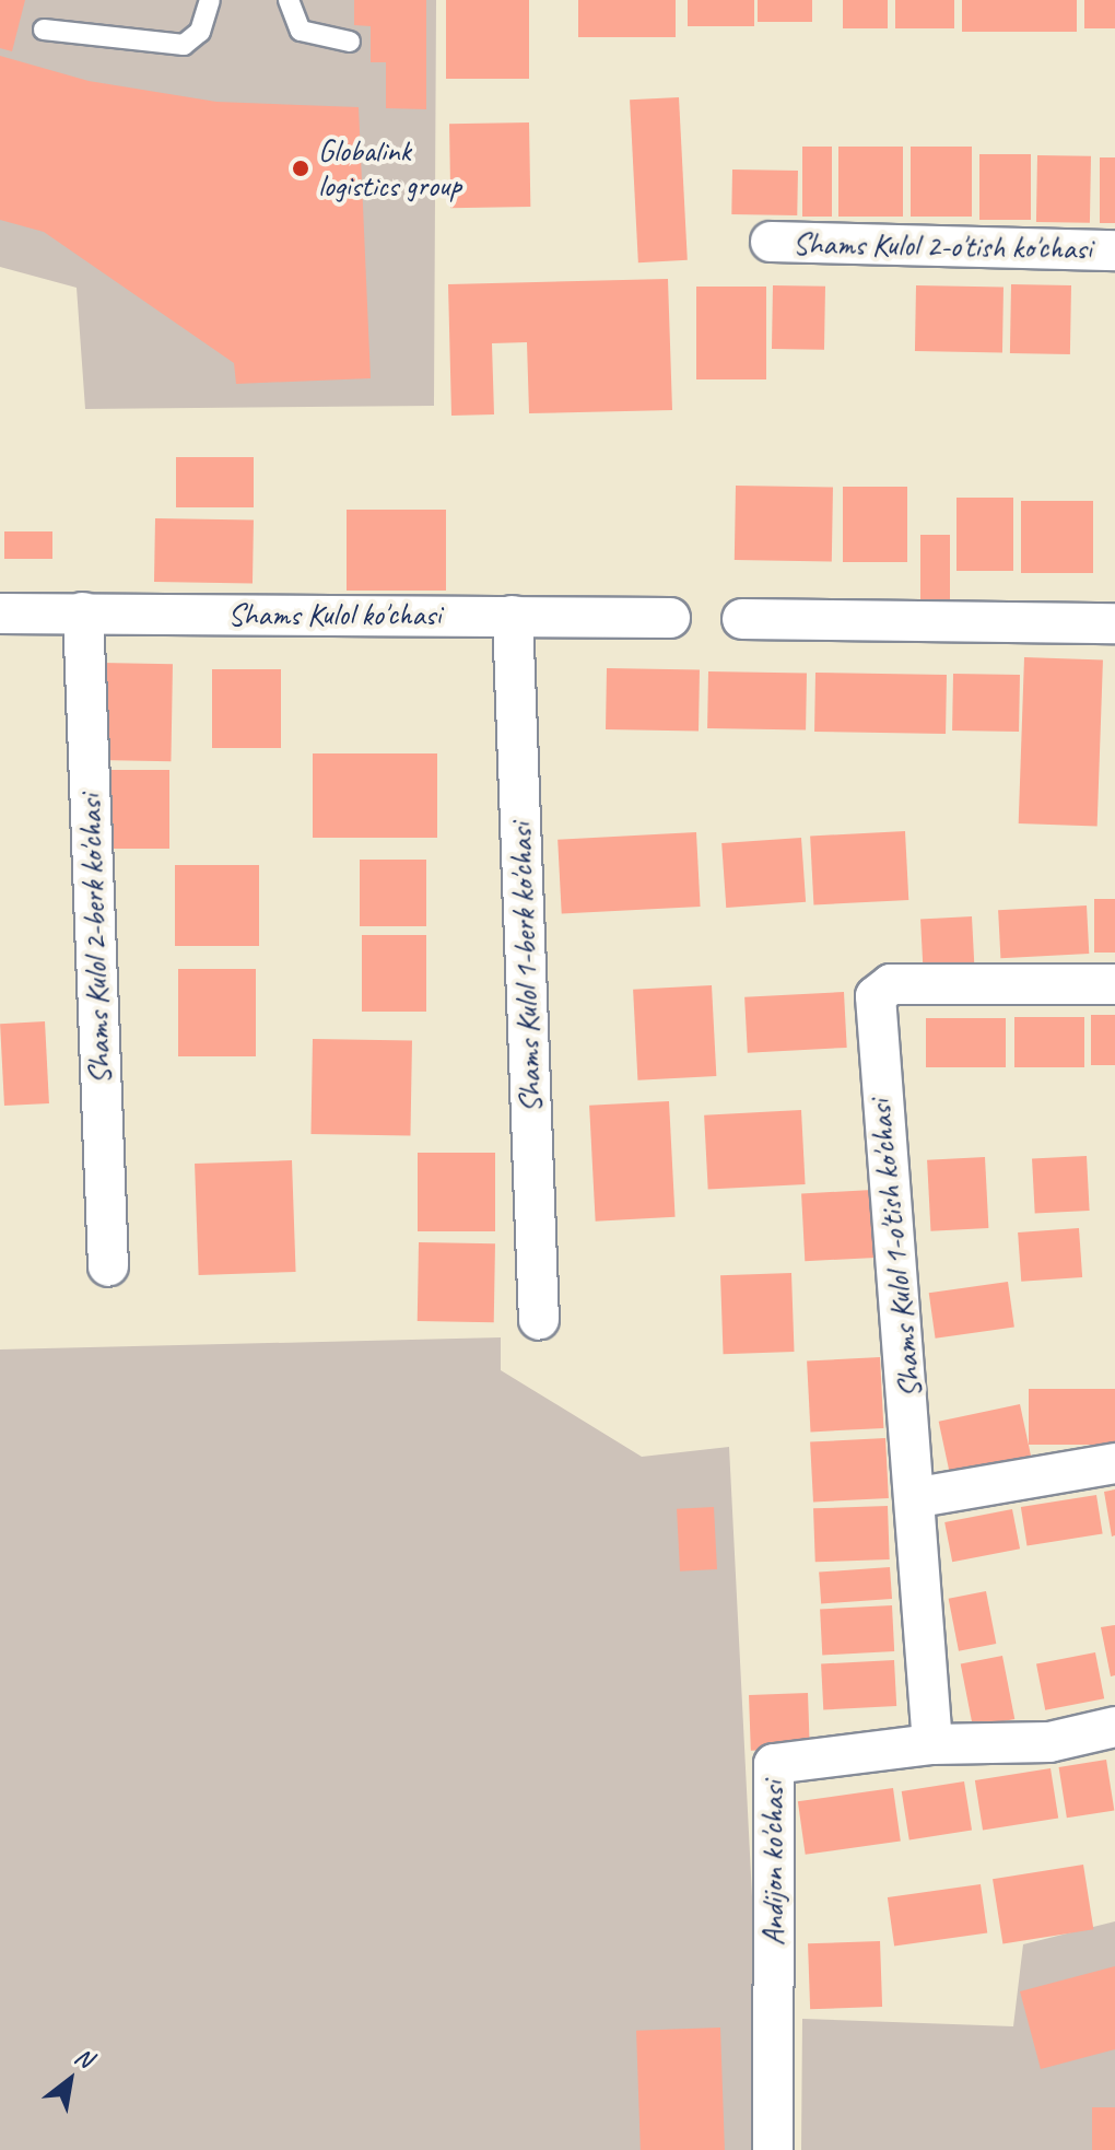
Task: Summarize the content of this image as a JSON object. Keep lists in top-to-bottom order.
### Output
{
  "streets": {
    "street": [
      "Shams Kulol 2-o'tish ko'chasi",
      "Shams Kulol ko'chasi",
      "Shams Kulol 2-berk ko'chasi",
      "Shams Kulol 1-berk ko'chasi",
      "Shams Kulol 1-o'tish ko'chasi",
      "Andijon ko'chasi"
    ]
  },
  "crossings": [
    ["Shams Kulol ko'chasi", "Shams Kulol 2-berk ko'chasi"],
    ["Shams Kulol ko'chasi", "Shams Kulol 1-berk ko'chasi"],
    ["Shams Kulol 1-o'tish ko'chasi", "Andijon ko'chasi"]
  ],
  "places": ["Globalink logistics group"],
  "north": "top right"
}
